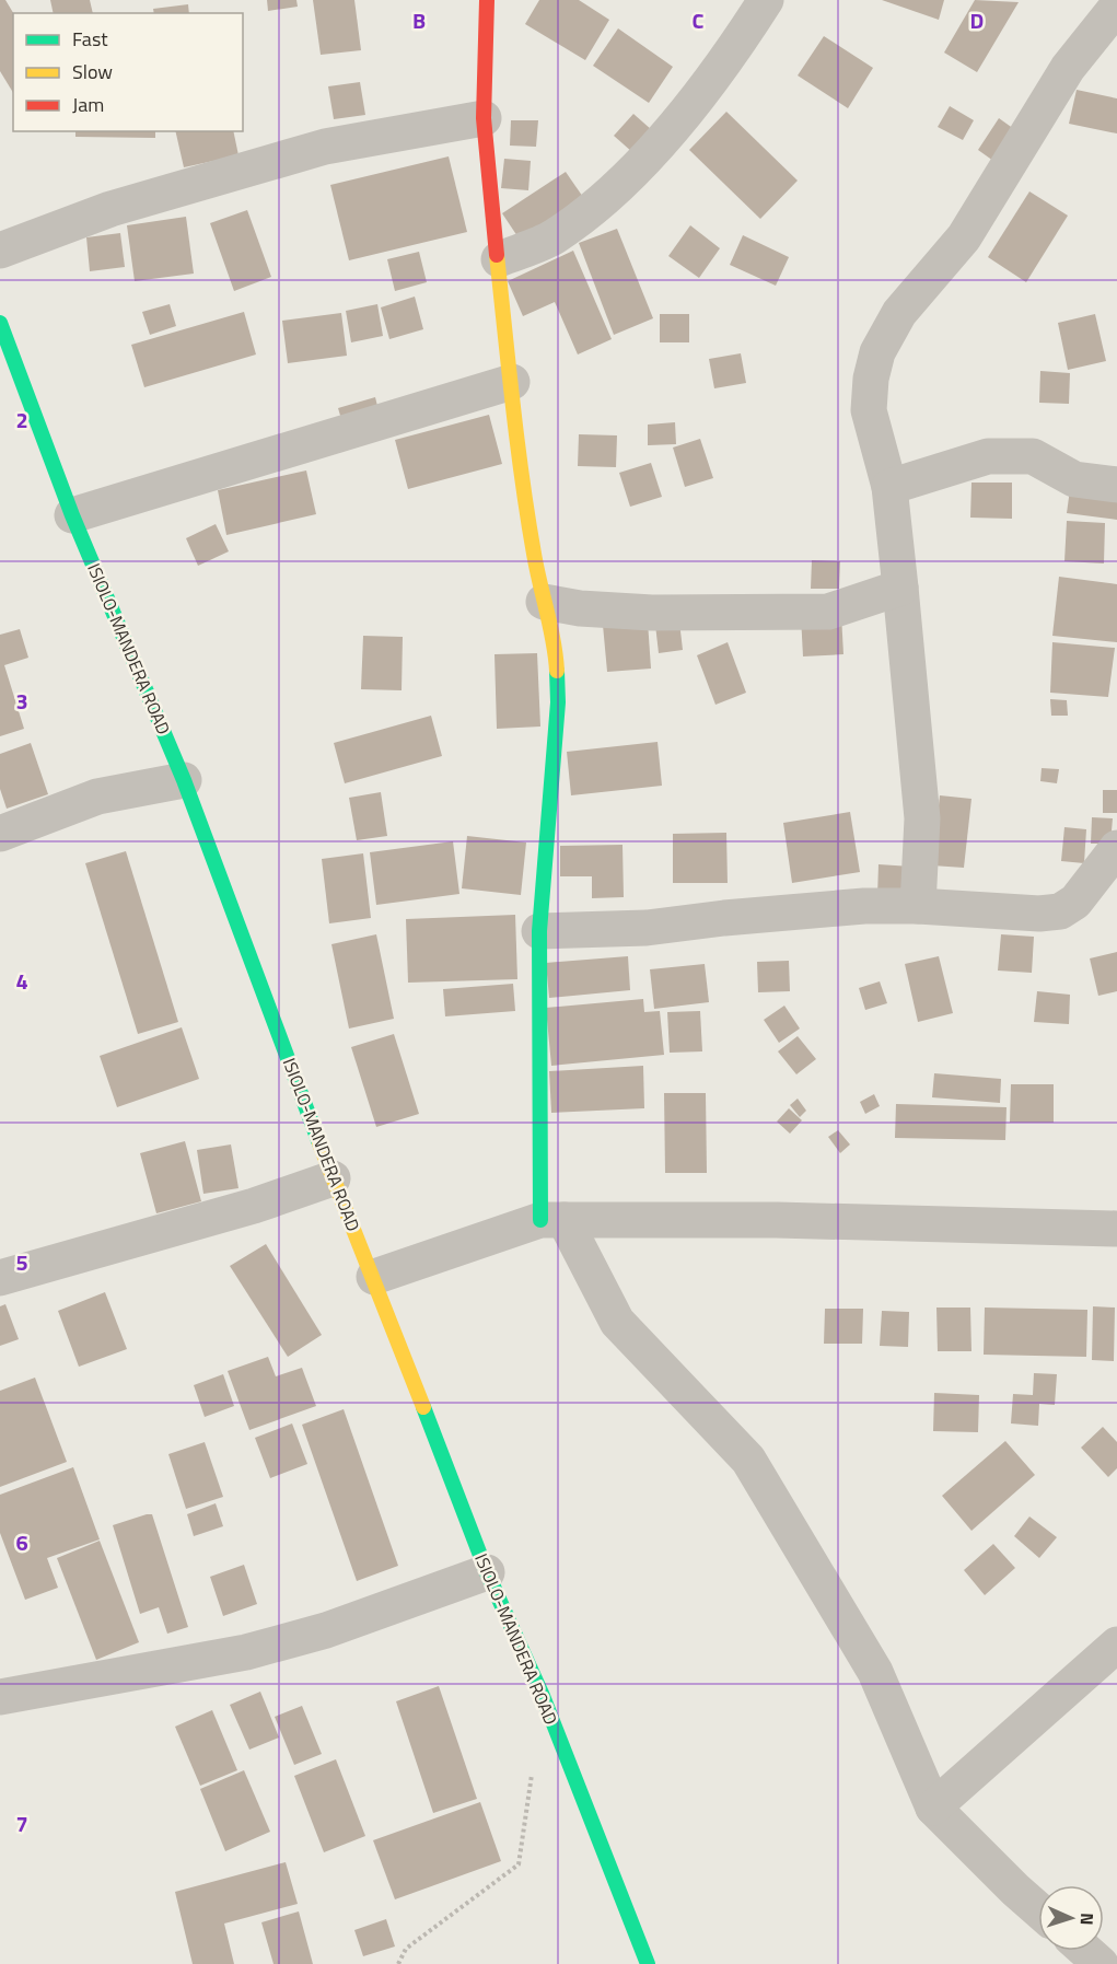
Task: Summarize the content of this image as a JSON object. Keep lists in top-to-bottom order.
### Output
{
  "streets": {
    "main road": ["ISIOLO-MANDERA ROAD"]
  },
  "legend": ["Fast", "Slow", "Jam"],
  "north": "right",
  "grid": {
    "columns": ["B", "C", "D"],
    "rows": [
      "2",
      "3",
      "4",
      "5",
      "6",
      "7"
    ]
  }
}
